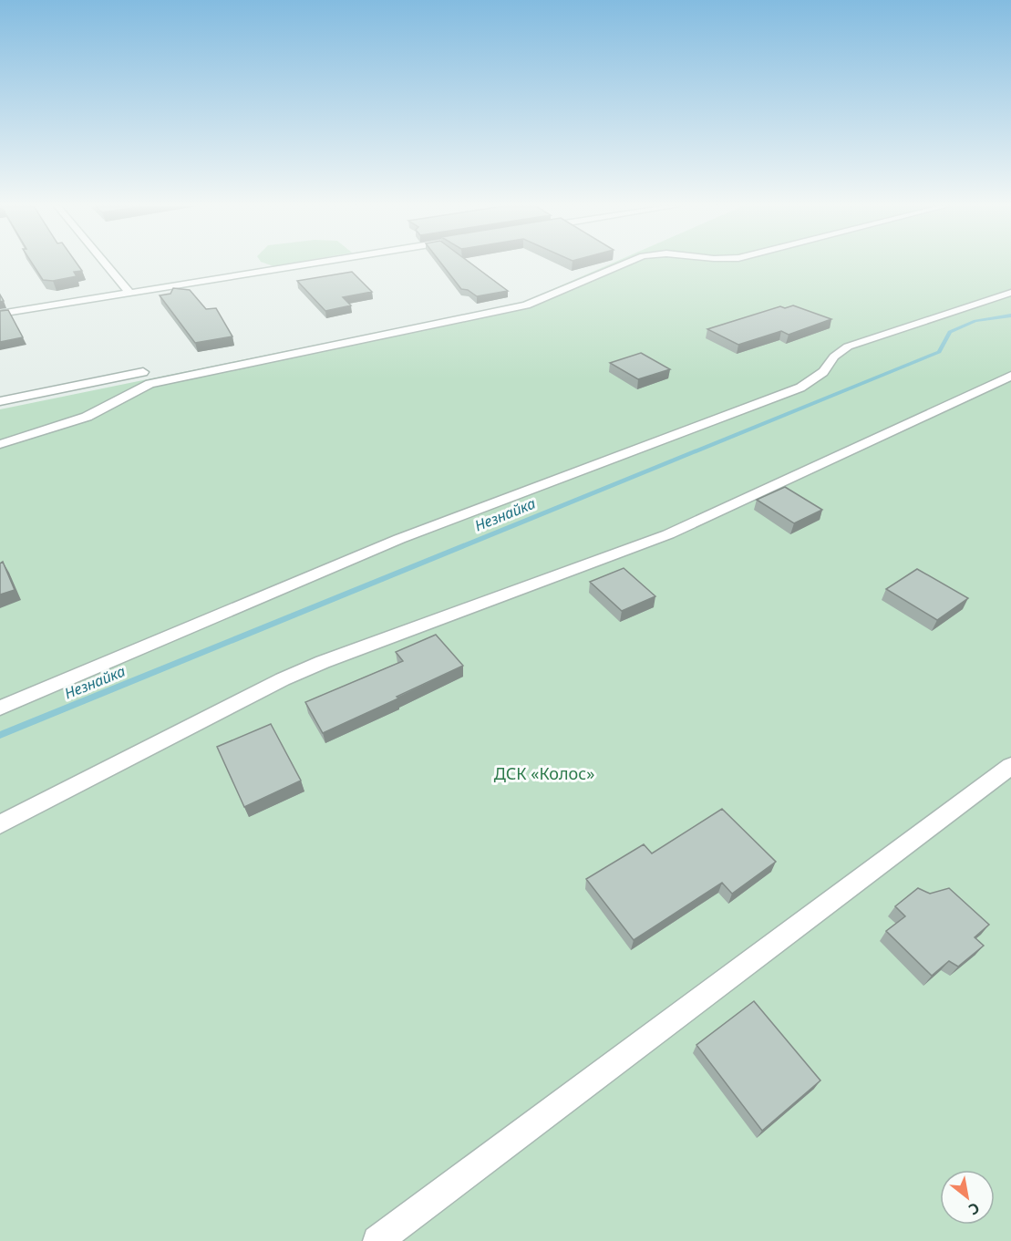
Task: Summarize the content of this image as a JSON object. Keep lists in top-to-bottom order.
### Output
{
  "water": ["Незнайка"],
  "parks": ["ДСК «Колос»"],
  "north": "bottom right"
}
